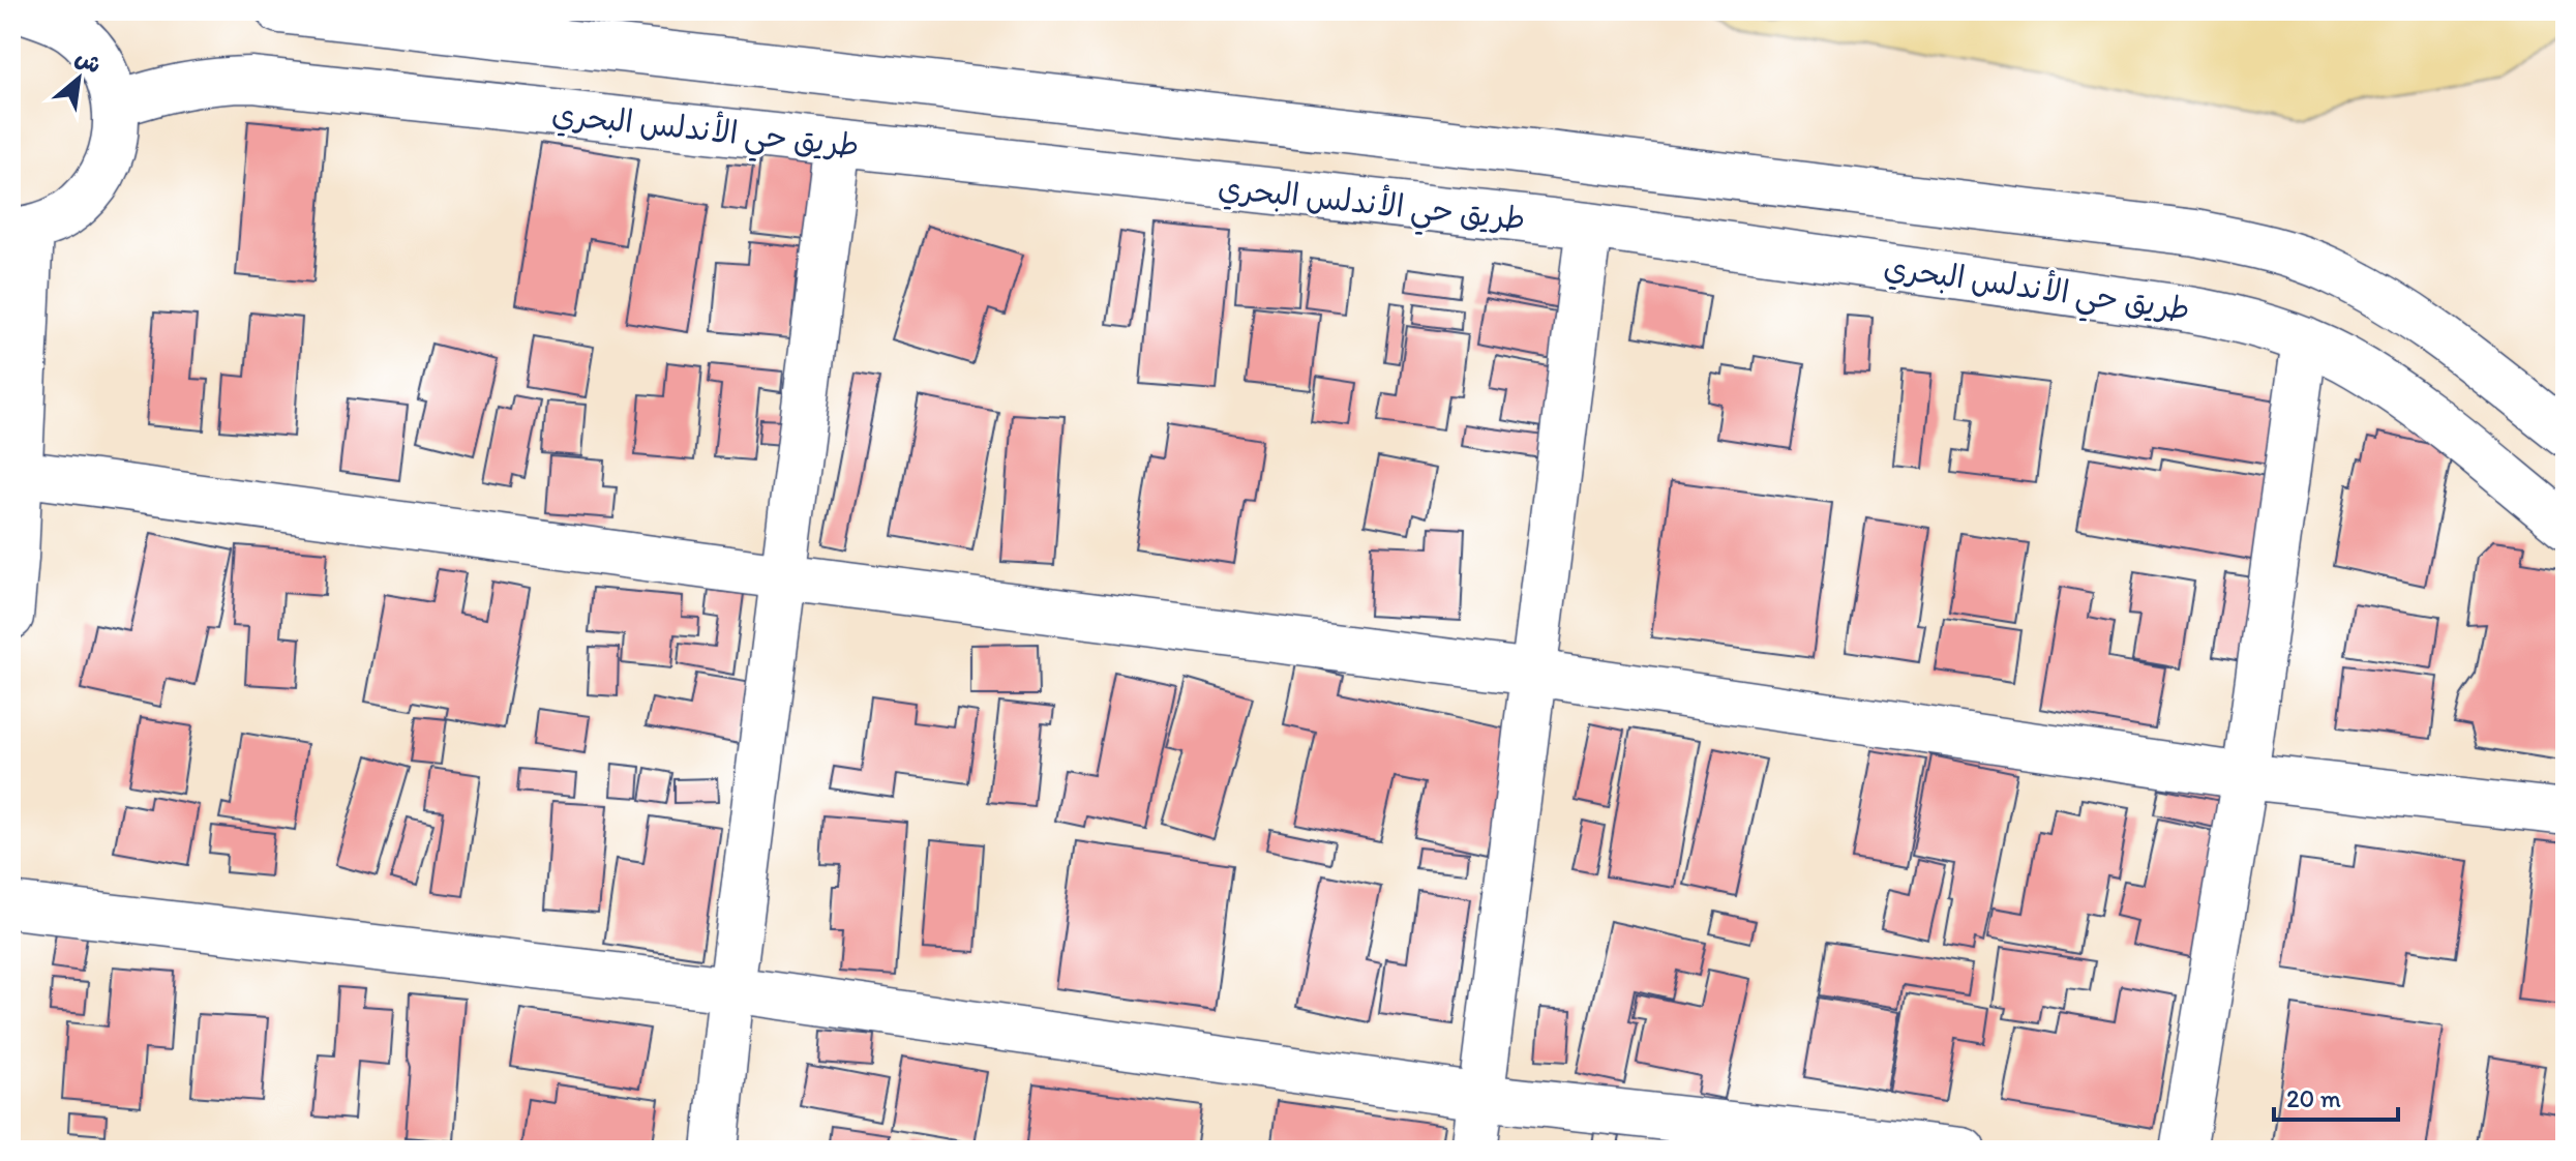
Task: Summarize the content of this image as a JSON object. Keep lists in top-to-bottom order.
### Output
{
  "streets": {
    "street": ["طريق حي الأندلس البحري"]
  },
  "scale_bar": "20 m",
  "north": "top right"
}
